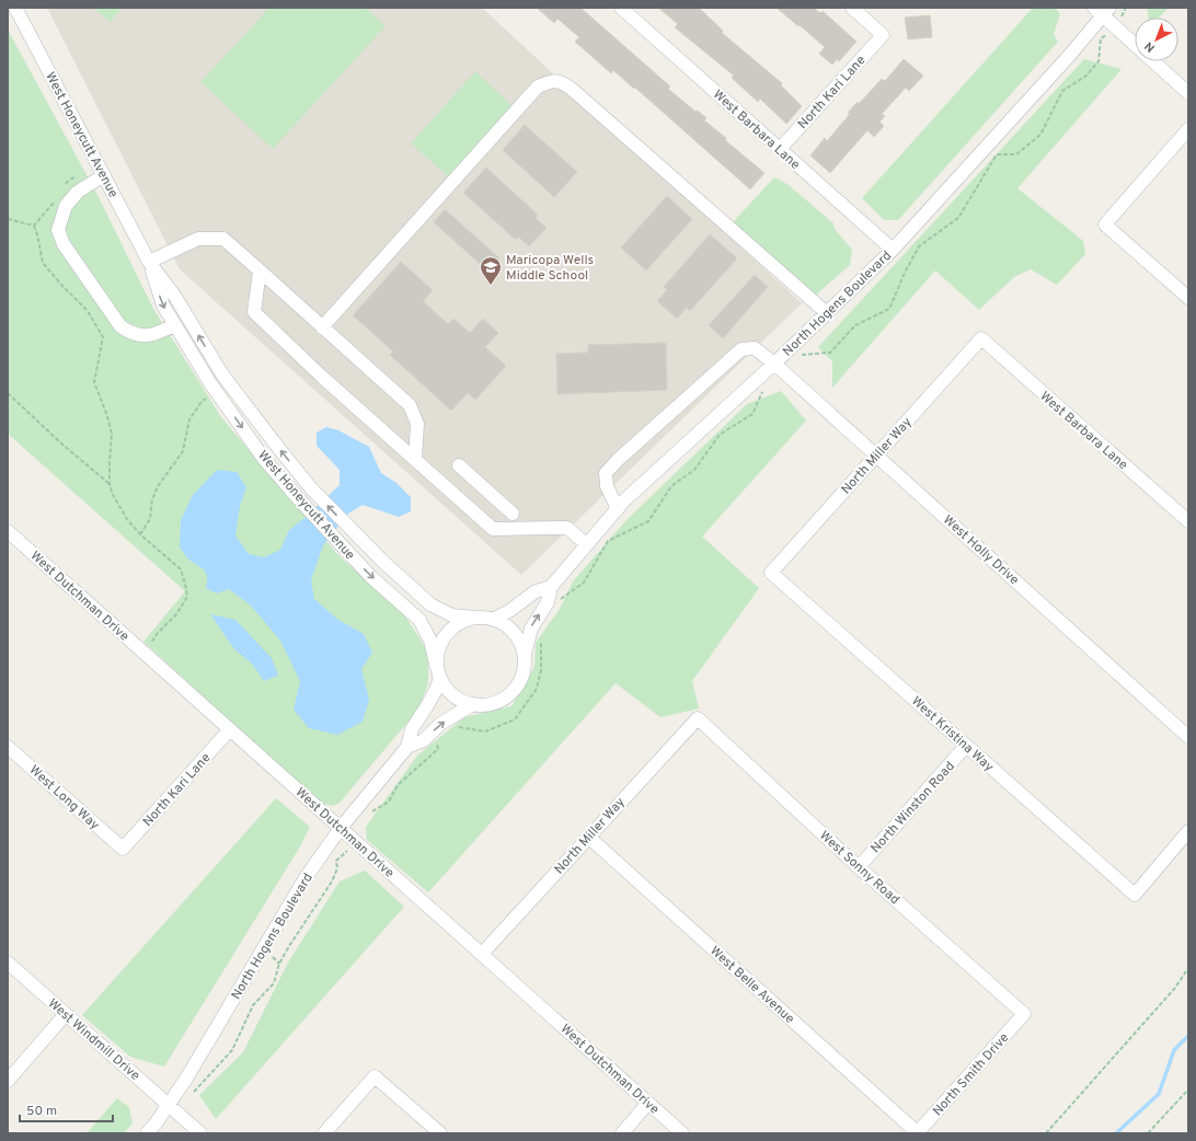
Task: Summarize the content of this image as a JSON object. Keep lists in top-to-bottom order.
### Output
{
  "streets": {
    "street": [
      "North Kari Lane",
      "West Barbara Lane",
      "West Honeycutt Avenue",
      "North Hogens Boulevard",
      "North Miller Way",
      "West Holly Drive",
      "West Dutchman Drive",
      "West Kristina Way",
      "West Long Way",
      "North Winston Road",
      "West Sonny Road",
      "West Belle Avenue",
      "West Windmill Drive",
      "North Smith Drive"
    ]
  },
  "crossings": [
    ["North Kari Lane", "West Barbara Lane"],
    ["North Kari Lane", "West Dutchman Drive"],
    ["North Kari Lane", "West Long Way"],
    ["West Barbara Lane", "North Hogens Boulevard"],
    ["West Barbara Lane", "North Miller Way"],
    ["West Honeycutt Avenue", "North Hogens Boulevard"],
    ["North Hogens Boulevard", "West Holly Drive"],
    ["North Hogens Boulevard", "West Dutchman Drive"],
    ["North Hogens Boulevard", "West Windmill Drive"],
    ["North Miller Way", "West Holly Drive"],
    ["North Miller Way", "West Dutchman Drive"],
    ["North Miller Way", "West Kristina Way"],
    ["North Miller Way", "West Sonny Road"],
    ["North Miller Way", "West Belle Avenue"],
    ["West Kristina Way", "North Winston Road"],
    ["North Winston Road", "West Sonny Road"],
    ["West Sonny Road", "North Smith Drive"],
    ["West Belle Avenue", "North Smith Drive"]
  ],
  "places": {
    "school or university": ["Maricopa Wells Middle School"]
  },
  "scale_bar": "50 m",
  "north": "bottom left"
}
